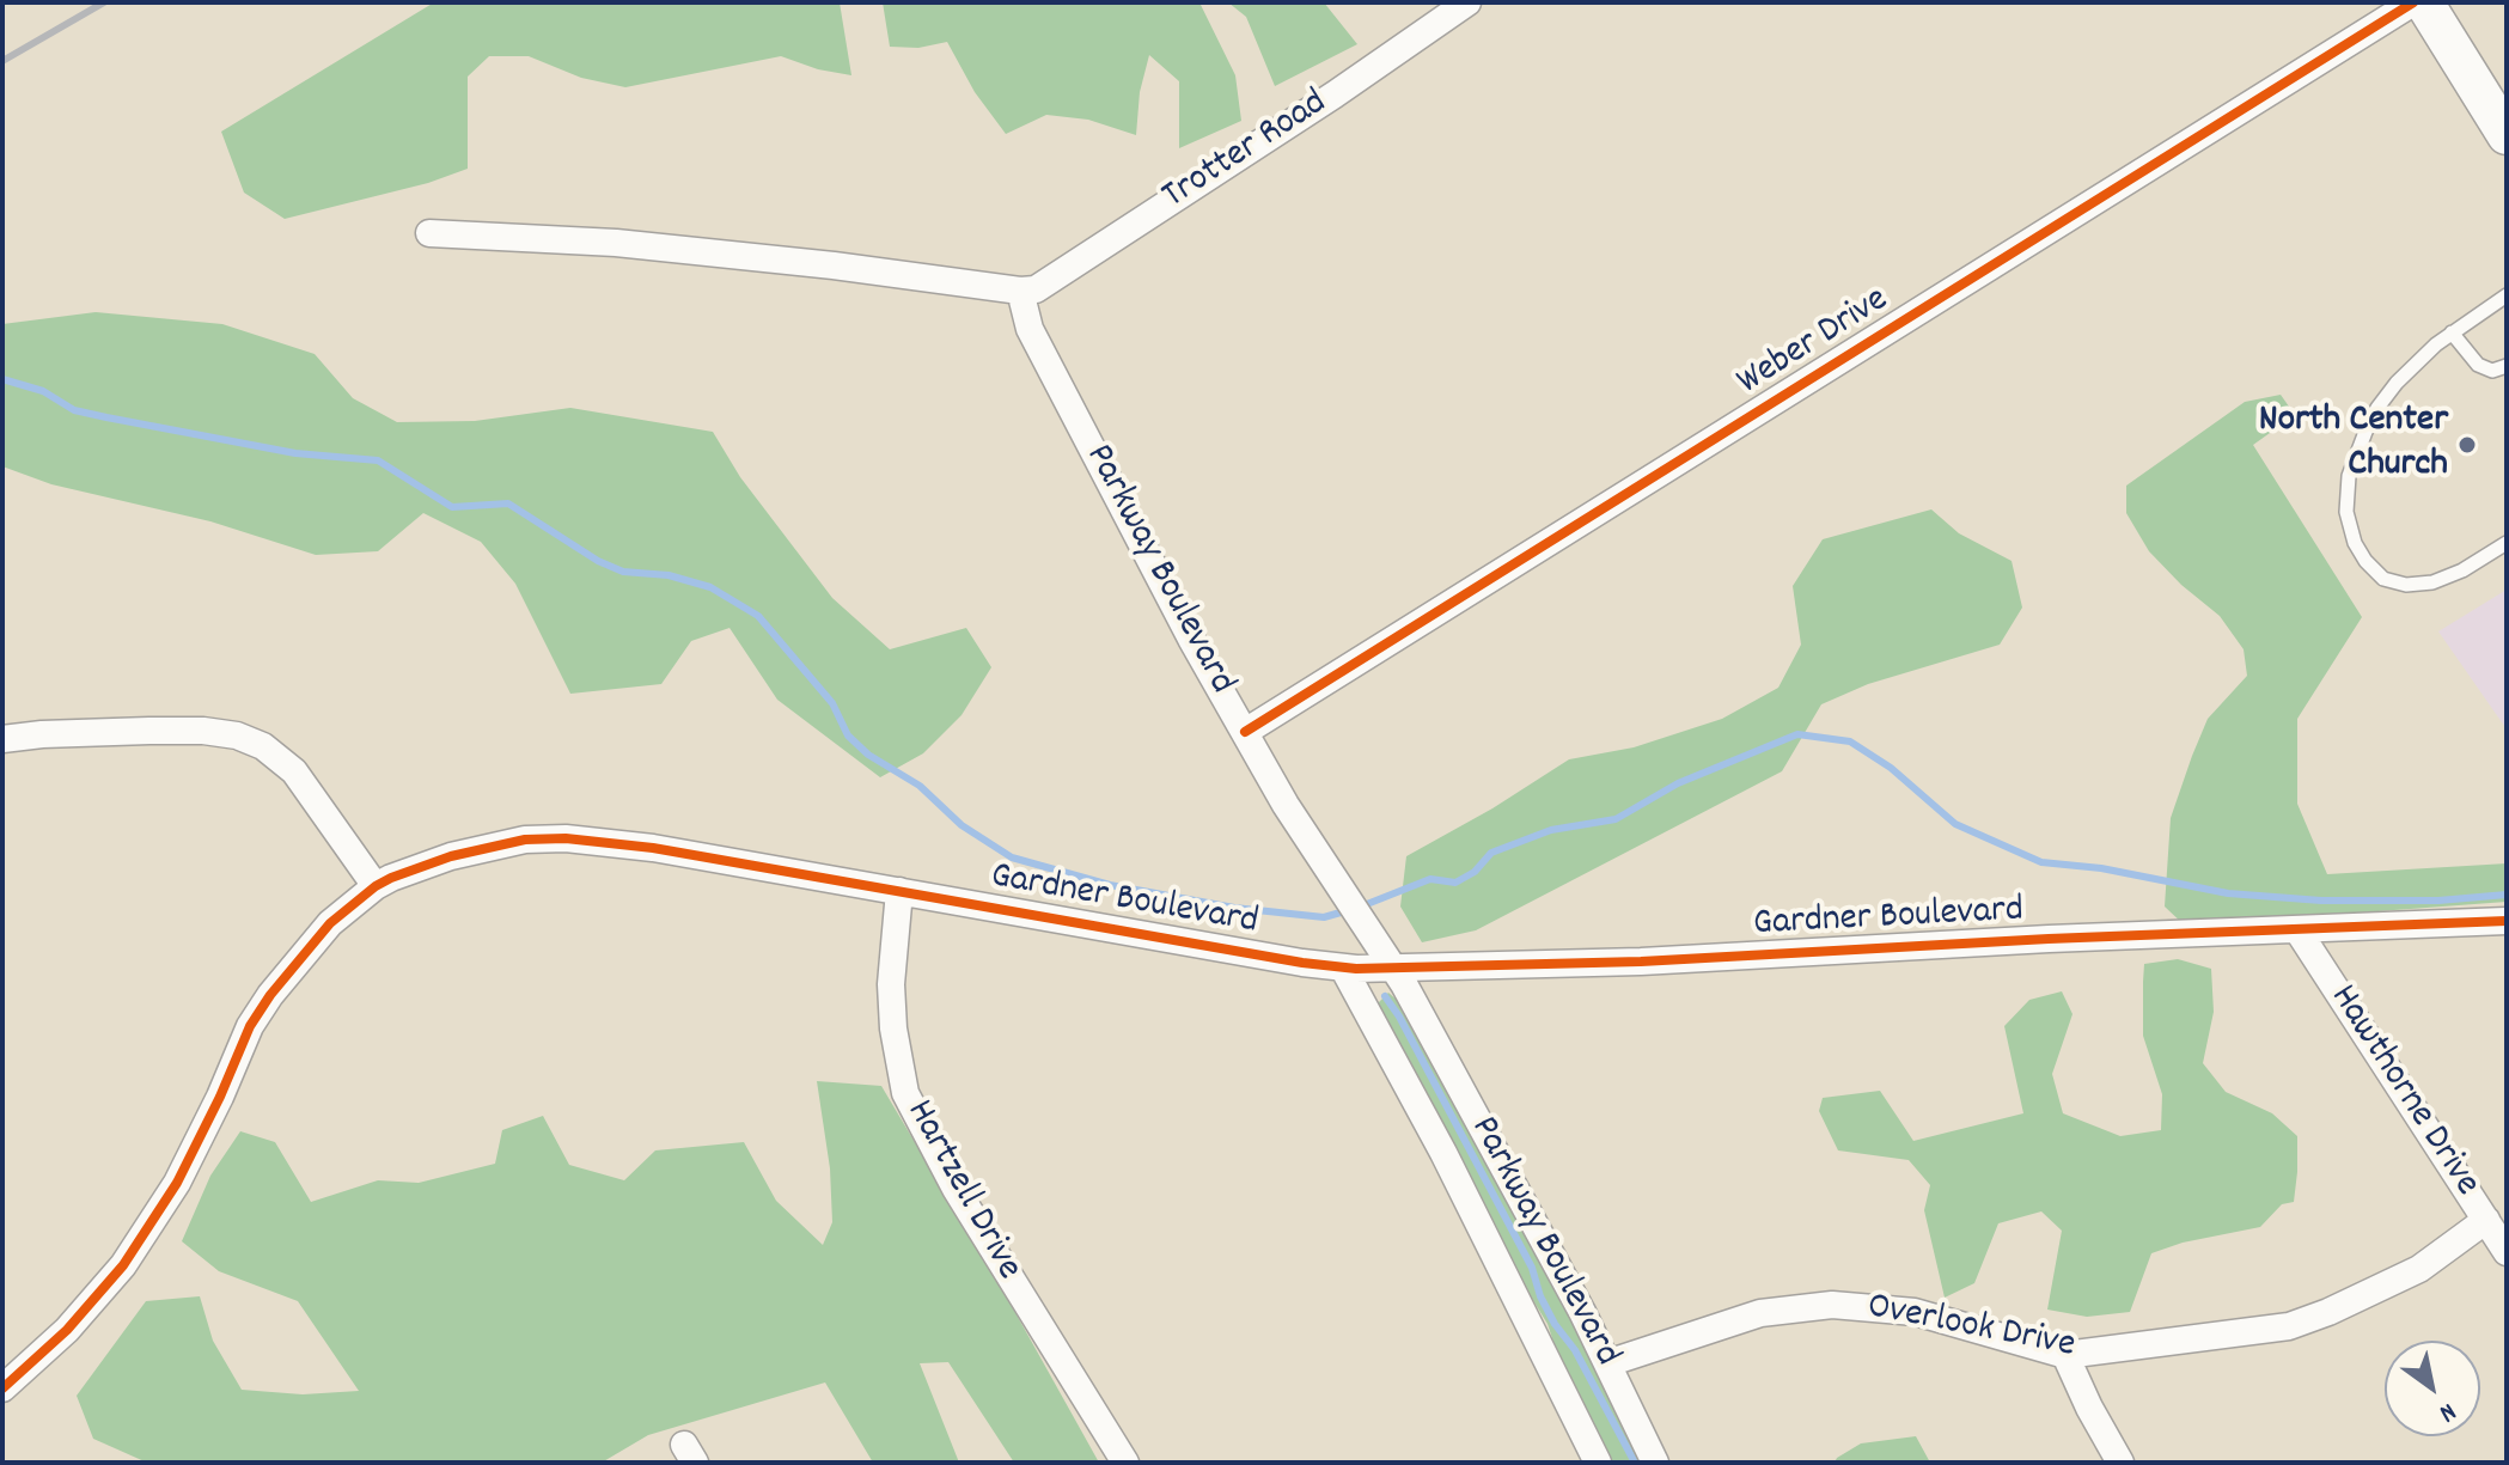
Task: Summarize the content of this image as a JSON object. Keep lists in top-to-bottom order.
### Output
{
  "streets": {
    "street": [
      "Trotter Road",
      "Weber Drive",
      "Parkway Boulevard",
      "Gardner Boulevard",
      "Hawthorne Drive",
      "Hartzell Drive",
      "Overlook Drive"
    ]
  },
  "crossings": [
    ["Trotter Road", "Parkway Boulevard"],
    ["Weber Drive", "Parkway Boulevard"],
    ["Parkway Boulevard", "Gardner Boulevard"],
    ["Parkway Boulevard", "Overlook Drive"],
    ["Gardner Boulevard", "Hawthorne Drive"],
    ["Gardner Boulevard", "Hartzell Drive"],
    ["Hawthorne Drive", "Overlook Drive"]
  ],
  "places": ["North Center Church"],
  "north": "bottom right"
}
